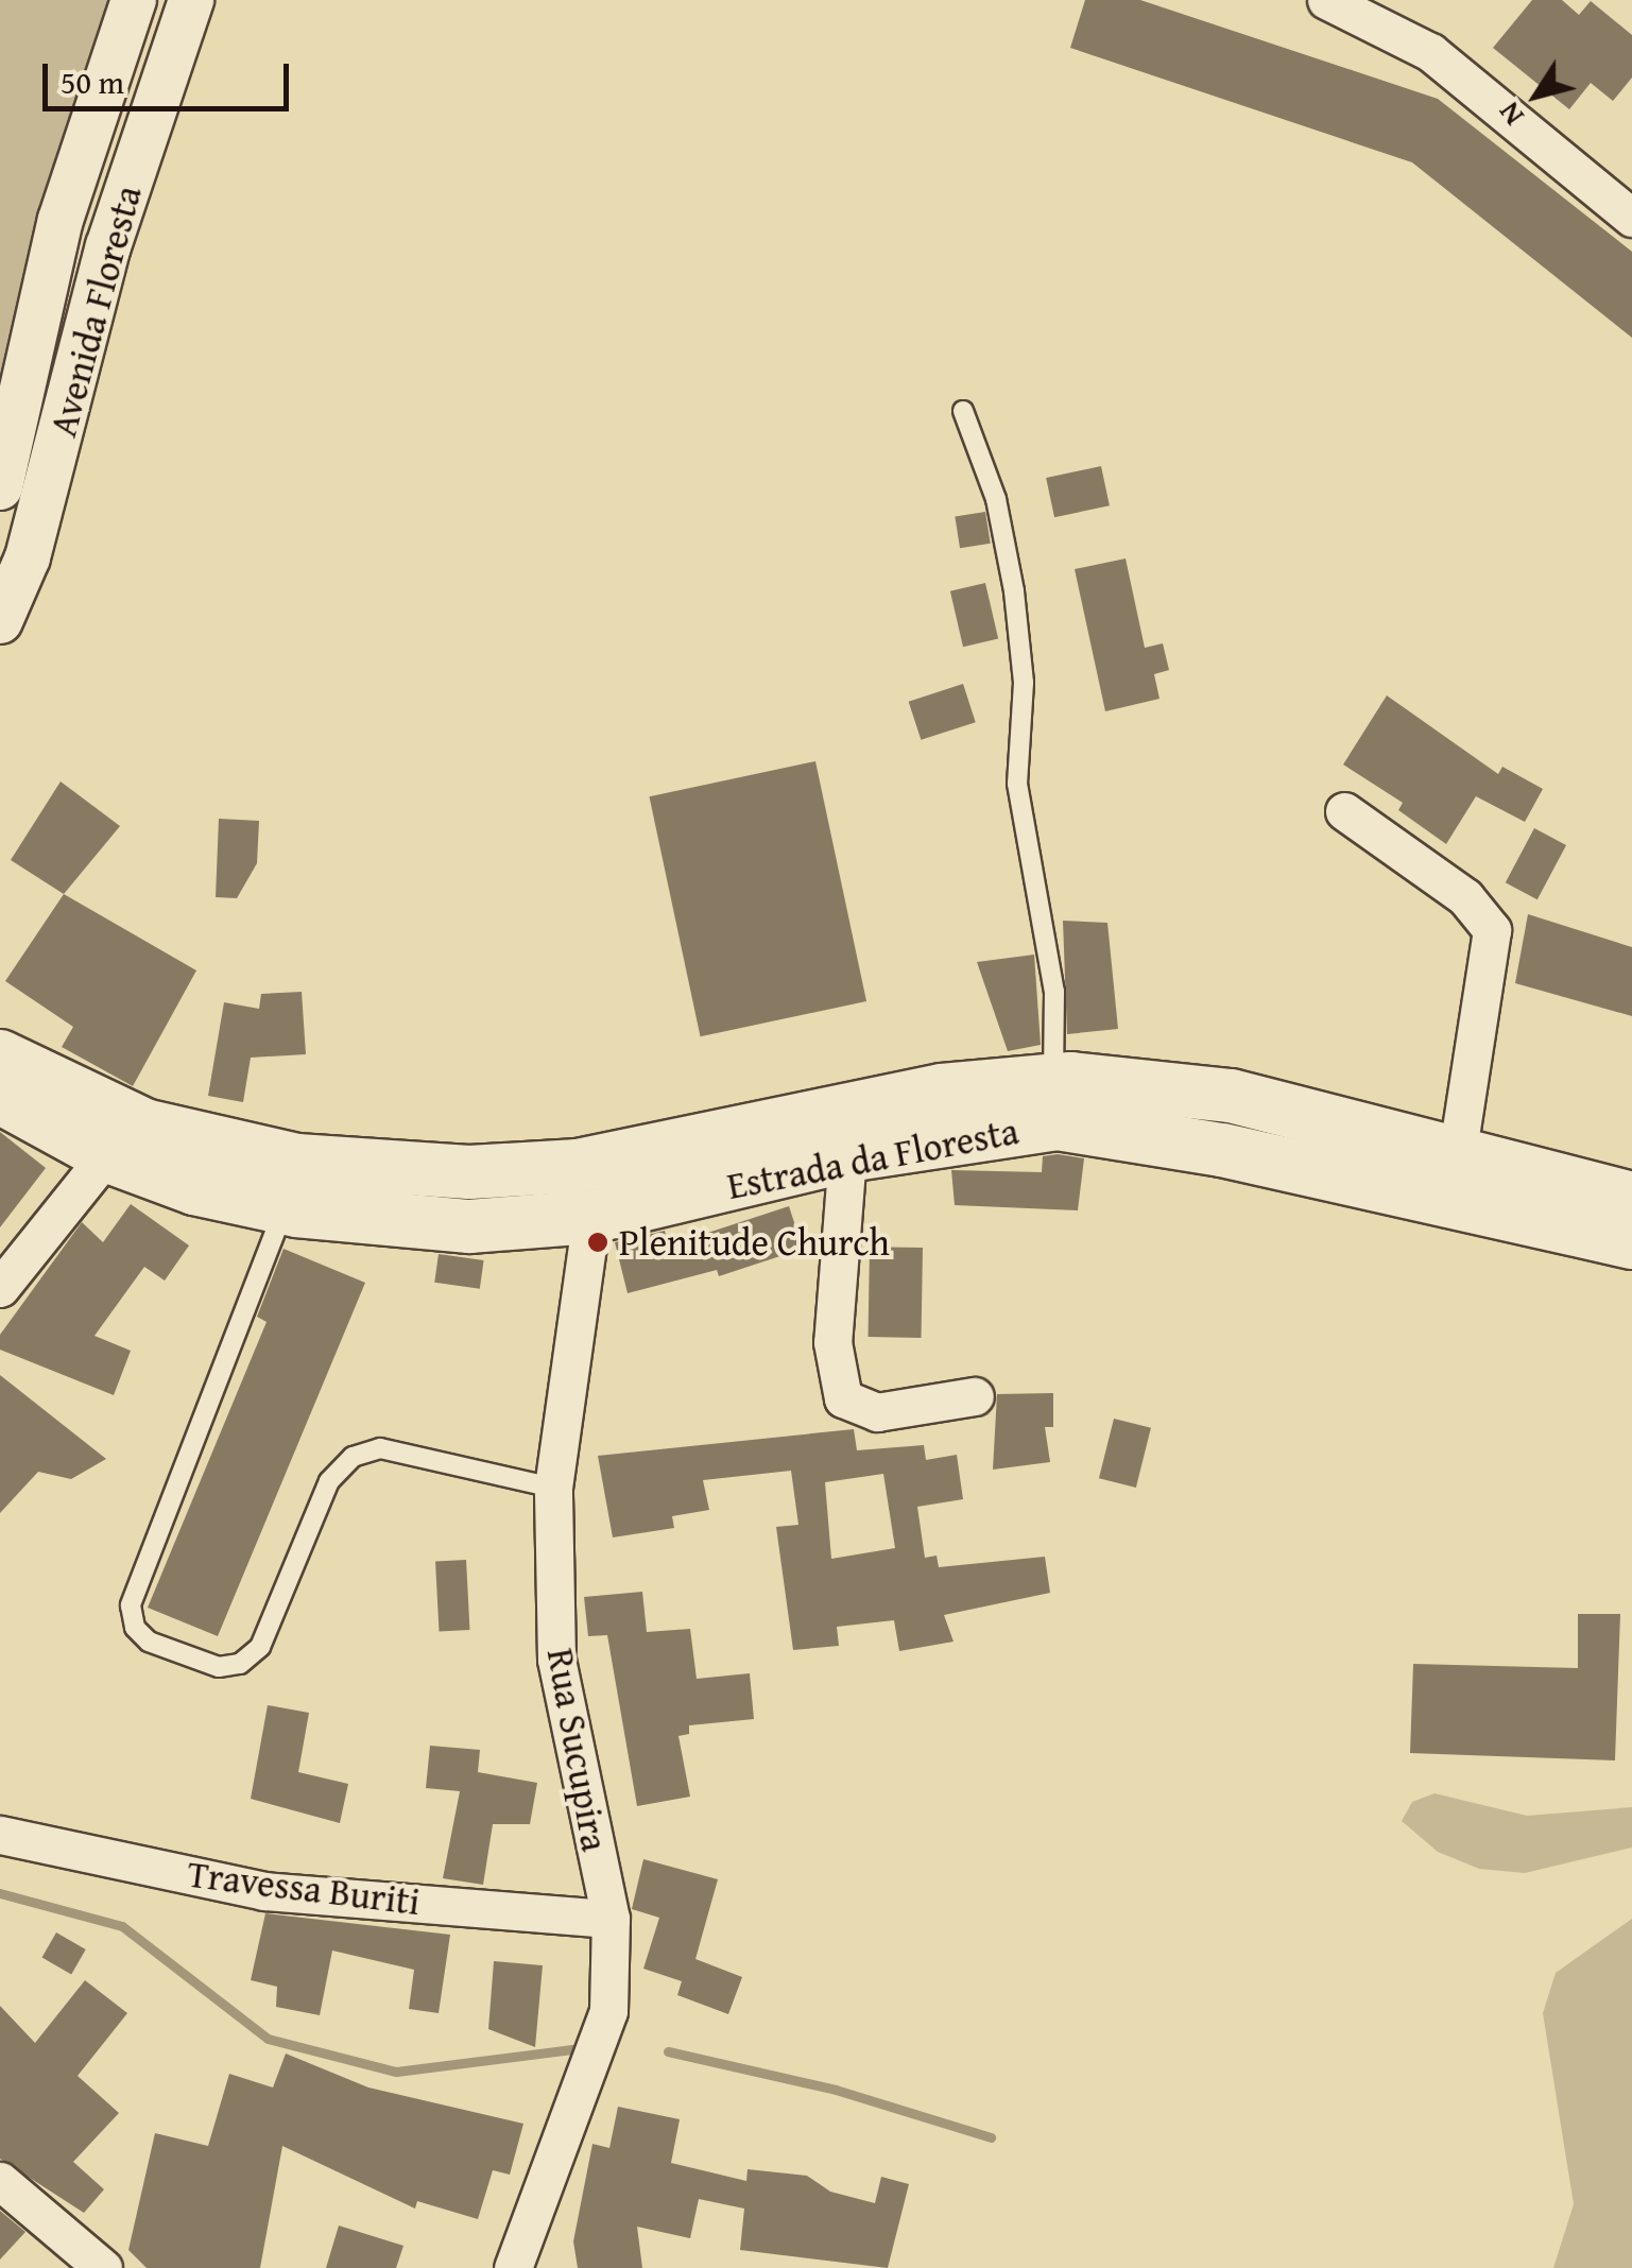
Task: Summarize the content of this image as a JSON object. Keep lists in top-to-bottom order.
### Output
{
  "streets": {
    "main road": ["Estrada da Floresta"],
    "street": ["Avenida Floresta", "Rua Sucupira", "Travessa Buriti"]
  },
  "crossings": [
    ["Estrada da Floresta", "Rua Sucupira"],
    ["Rua Sucupira", "Travessa Buriti"]
  ],
  "places": ["Plenitude Church"],
  "scale_bar": "50 m",
  "north": "bottom left"
}
